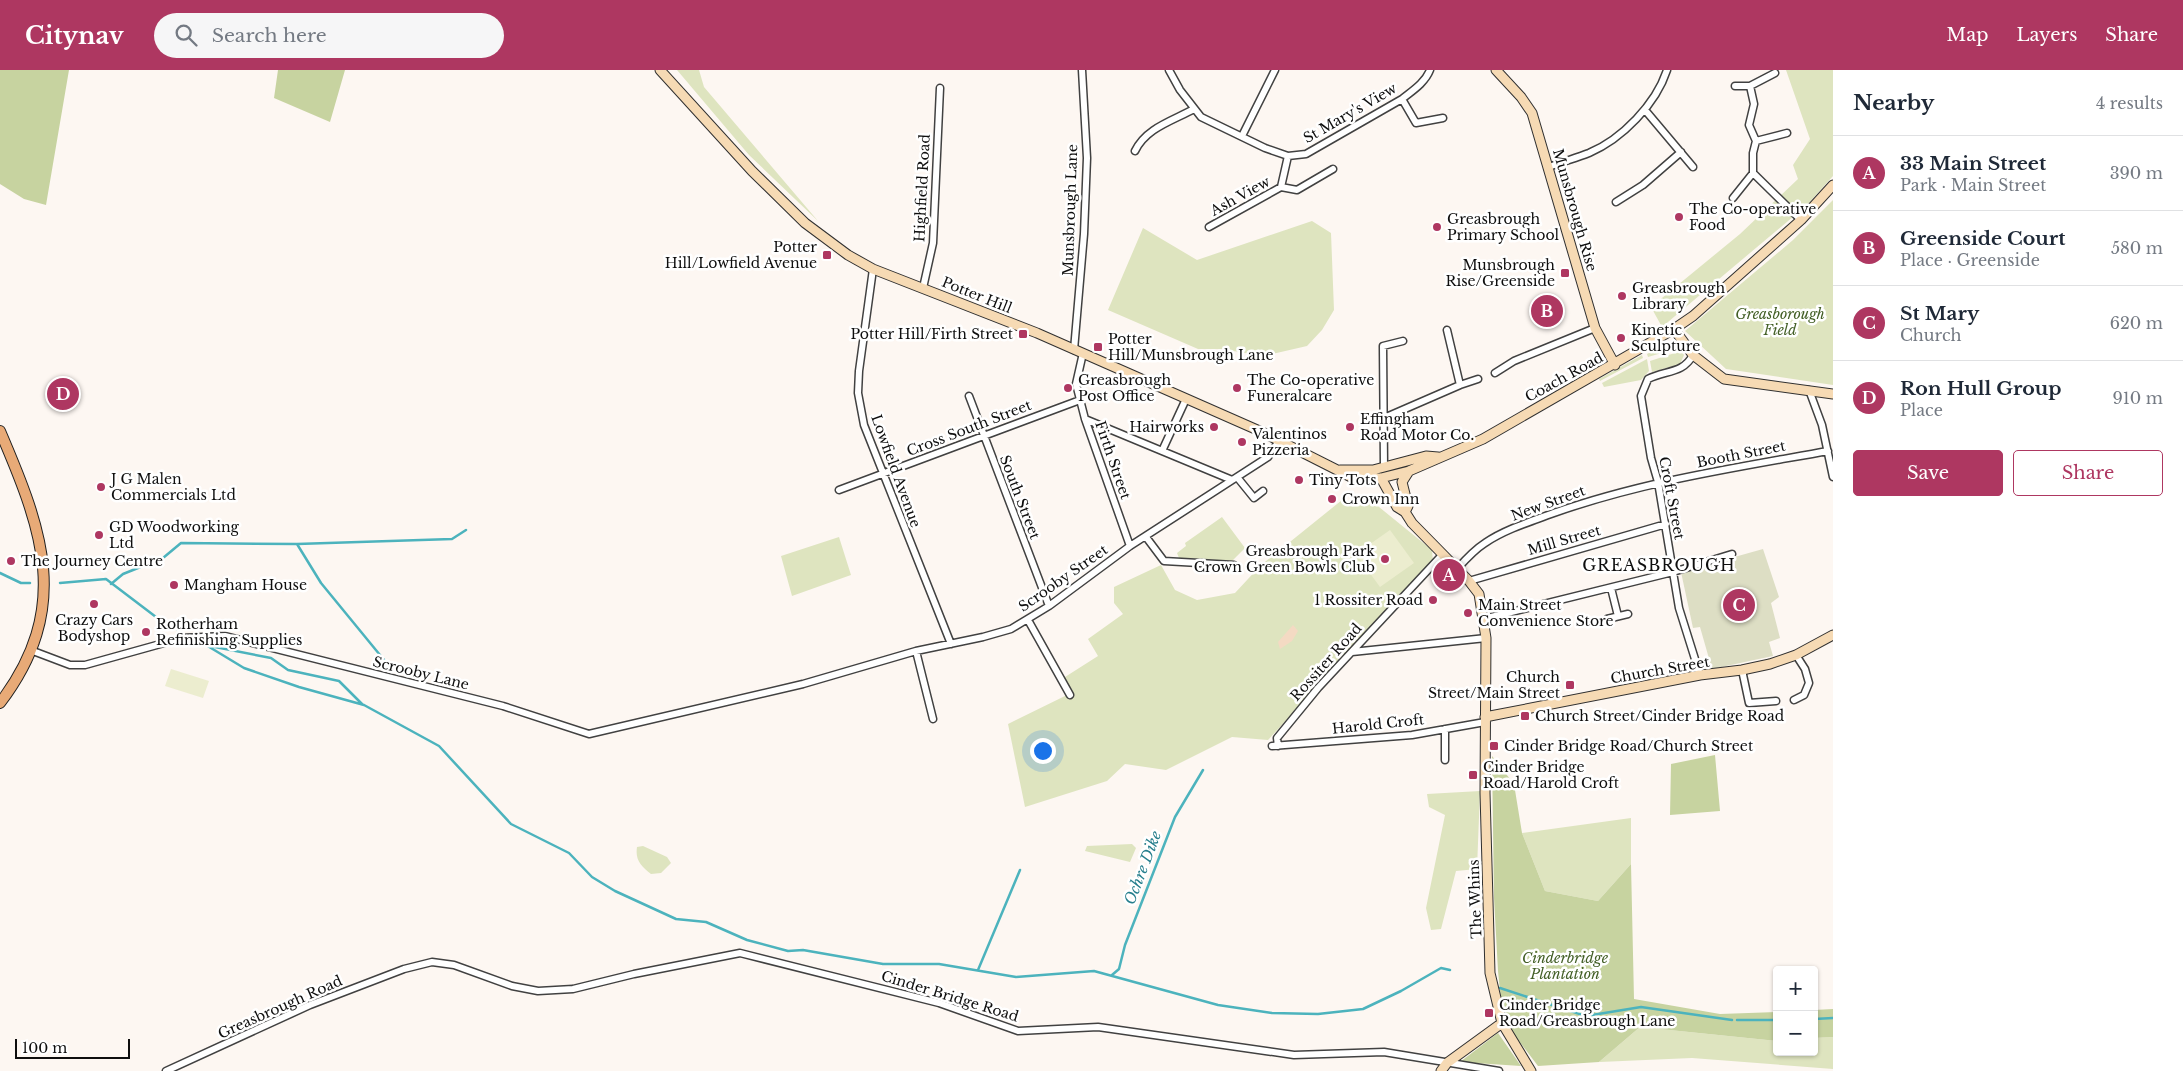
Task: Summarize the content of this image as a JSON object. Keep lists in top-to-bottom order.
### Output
{
  "streets": {
    "main road": [
      "Munsbrough Rise",
      "Potter Hill",
      "Coach Road",
      "Church Street",
      "The Whins"
    ],
    "street": [
      "St Mary's View",
      "Highfield Road",
      "Ash View",
      "Munsbrough Lane",
      "Cross South Street",
      "Booth Street",
      "Firth Street",
      "Lowfield Avenue",
      "South Street",
      "Croft Street",
      "New Street",
      "Mill Street",
      "Scrooby Street",
      "Rossiter Road",
      "Scrooby Lane",
      "Harold Croft",
      "Cinder Bridge Road",
      "Greasbrough Road"
    ]
  },
  "crossings": [
    ["St Mary's View", "Ash View"],
    ["Highfield Road", "Potter Hill"],
    ["Munsbrough Lane", "Potter Hill"],
    ["Munsbrough Lane", "Firth Street"],
    ["Munsbrough Rise", "Coach Road"],
    ["Potter Hill", "Coach Road"],
    ["Potter Hill", "Firth Street"],
    ["Potter Hill", "Lowfield Avenue"],
    ["Potter Hill", "Scrooby Street"],
    ["Cross South Street", "Firth Street"],
    ["Cross South Street", "Lowfield Avenue"],
    ["Cross South Street", "South Street"],
    ["Booth Street", "Croft Street"],
    ["Booth Street", "New Street"],
    ["Firth Street", "Scrooby Street"],
    ["Lowfield Avenue", "Scrooby Street"],
    ["South Street", "Scrooby Street"],
    ["Croft Street", "New Street"],
    ["Croft Street", "Mill Street"],
    ["Croft Street", "Church Street"],
    ["Mill Street", "The Whins"],
    ["Scrooby Street", "Scrooby Lane"],
    ["Rossiter Road", "Harold Croft"],
    ["Church Street", "Harold Croft"],
    ["Church Street", "The Whins"],
    ["Harold Croft", "The Whins"],
    ["Cinder Bridge Road", "Greasbrough Road"]
  ],
  "districts": ["GREASBROUGH"],
  "water": ["Ochre Dike"],
  "parks": ["Greasborough Field", "Cinderbridge Plantation"],
  "places": {
    "other": [
      "The Co-operative Food",
      "Greasbrough Primary School",
      "Greasbrough Library",
      "Kinetic Sculpture",
      "Greasbrough Post Office",
      "The Co-operative Funeralcare",
      "Hairworks",
      "Effingham Road Motor Co.",
      "Valentinos Pizzeria",
      "Tiny Tots",
      "J G Malen Commercials Ltd",
      "Crown Inn",
      "GD Woodworking Ltd",
      "Greasbrough Park Crown Green Bowls Club",
      "The Journey Centre",
      "Mangham House",
      "1 Rossiter Road",
      "Crazy Cars Bodyshop",
      "Main Street Convenience Store",
      "Rotherham Refinishing Supplies"
    ],
    "transit": [
      "Potter Hill/Lowfield Avenue",
      "Munsbrough Rise/Greenside",
      "Potter Hill/Firth Street",
      "Potter Hill/Munsbrough Lane",
      "Church Street/Main Street",
      "Church Street/Cinder Bridge Road",
      "Cinder Bridge Road/Church Street",
      "Cinder Bridge Road/Harold Croft",
      "Cinder Bridge Road/Greasbrough Lane"
    ]
  },
  "scale_bar": "100 m",
  "page": {
    "header": "Citynav",
    "search": "Search here",
    "nav": ["Map", "Layers", "Share"],
    "heading": ["Nearby", "4 results"],
    "list": [
      {
        "mark": "A",
        "name": "33 Main Street",
        "note": "Park · Main Street",
        "value": "390 m"
      },
      {
        "mark": "B",
        "name": "Greenside Court",
        "note": "Place · Greenside",
        "value": "580 m"
      },
      {
        "mark": "C",
        "name": "St Mary",
        "note": "Church",
        "value": "620 m"
      },
      {
        "mark": "D",
        "name": "Ron Hull Group",
        "note": "Place",
        "value": "910 m"
      }
    ],
    "pins": [
      "B",
      "D",
      "A",
      "C"
    ],
    "buttons": ["Save", "Share"],
    "map_buttons": ["+", "−"],
    "scale": "100 m"
  }
}
